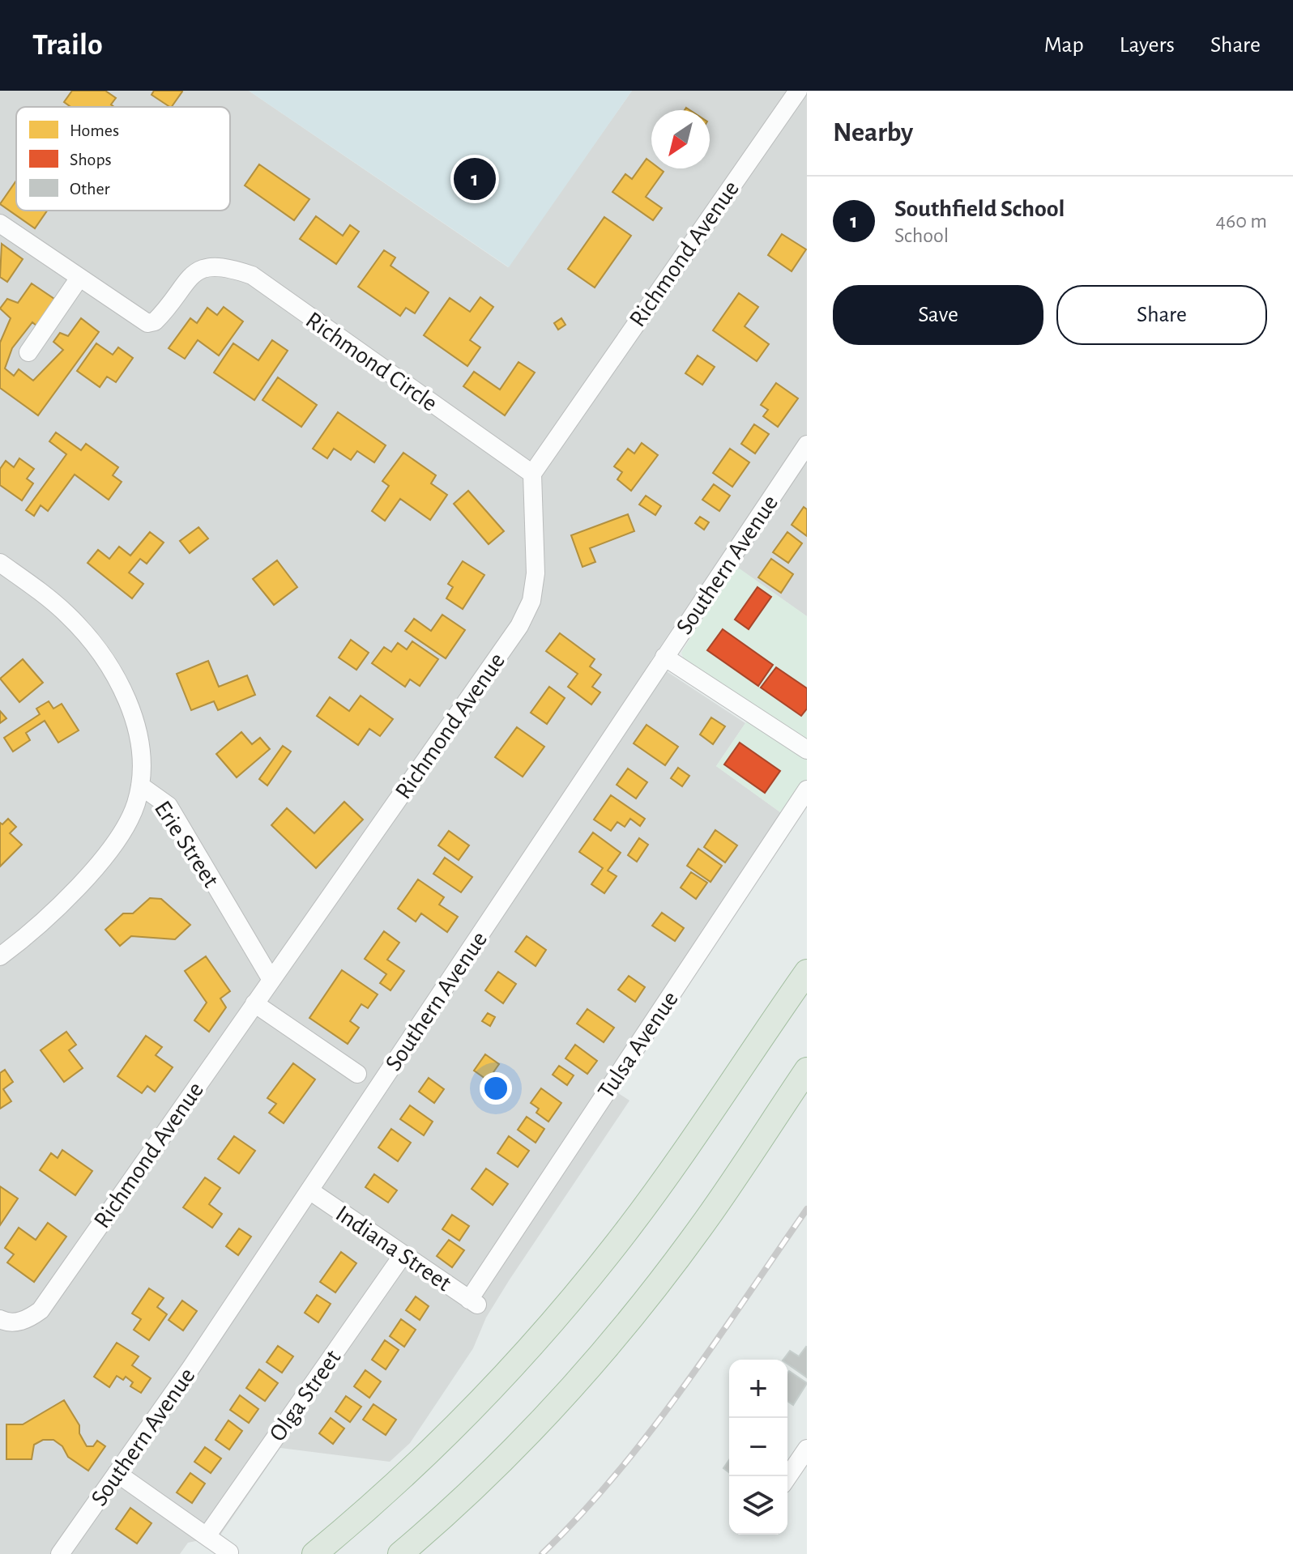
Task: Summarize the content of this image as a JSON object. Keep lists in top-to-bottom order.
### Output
{
  "streets": {
    "street": [
      "Richmond Avenue",
      "Richmond Circle",
      "Southern Avenue",
      "Erie Street",
      "Tulsa Avenue",
      "Indiana Street",
      "Olga Street"
    ]
  },
  "crossings": [
    ["Richmond Avenue", "Richmond Circle"],
    ["Richmond Avenue", "Erie Street"],
    ["Southern Avenue", "Indiana Street"],
    ["Tulsa Avenue", "Indiana Street"],
    ["Indiana Street", "Olga Street"]
  ],
  "legend": ["Homes", "Shops", "Other"],
  "north": "bottom left",
  "page": {
    "header": "Trailo",
    "nav": ["Map", "Layers", "Share"],
    "heading": "Nearby",
    "pins": "1",
    "list": [
      {
        "mark": "1",
        "name": "Southfield School",
        "note": "School",
        "value": "460 m"
      }
    ],
    "buttons": ["Save", "Share"],
    "map_buttons": ["+", "−"]
  }
}
